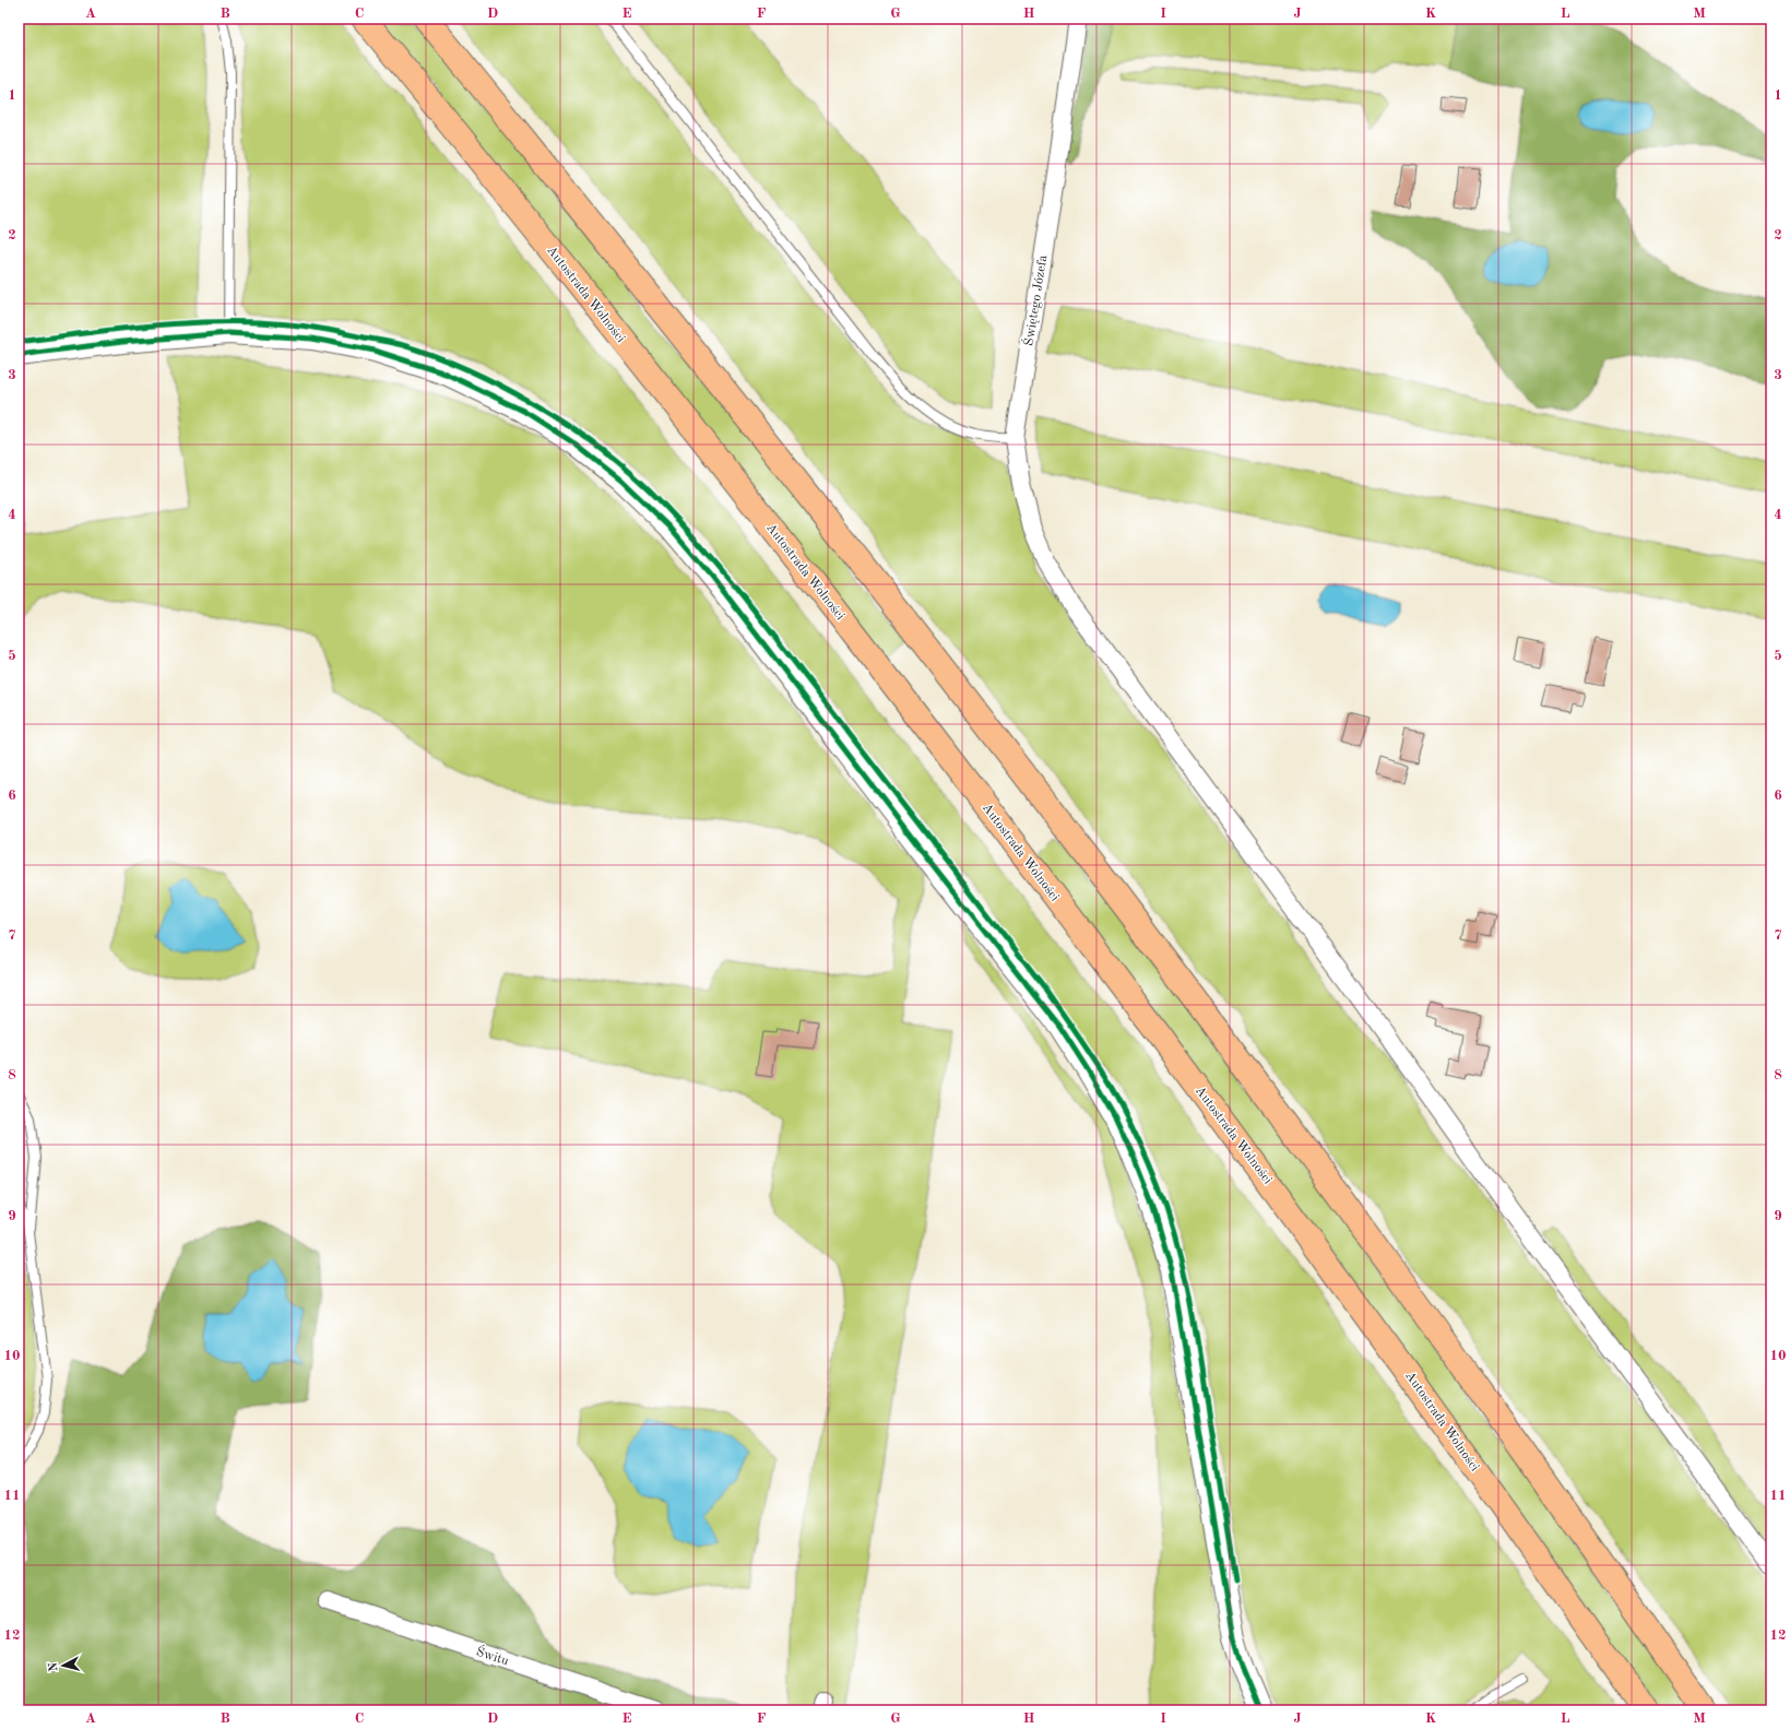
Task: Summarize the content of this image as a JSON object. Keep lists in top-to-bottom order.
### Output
{
  "streets": {
    "highway": ["Autostrada Wolności"],
    "street": ["Świętego Józefa", "Świtu"]
  },
  "north": "left",
  "grid": {
    "columns": [
      "A",
      "B",
      "C",
      "D",
      "E",
      "F",
      "G",
      "H",
      "I",
      "J",
      "K",
      "L",
      "M"
    ],
    "rows": [
      "1",
      "2",
      "3",
      "4",
      "5",
      "6",
      "7",
      "8",
      "9",
      "10",
      "11",
      "12"
    ]
  }
}
